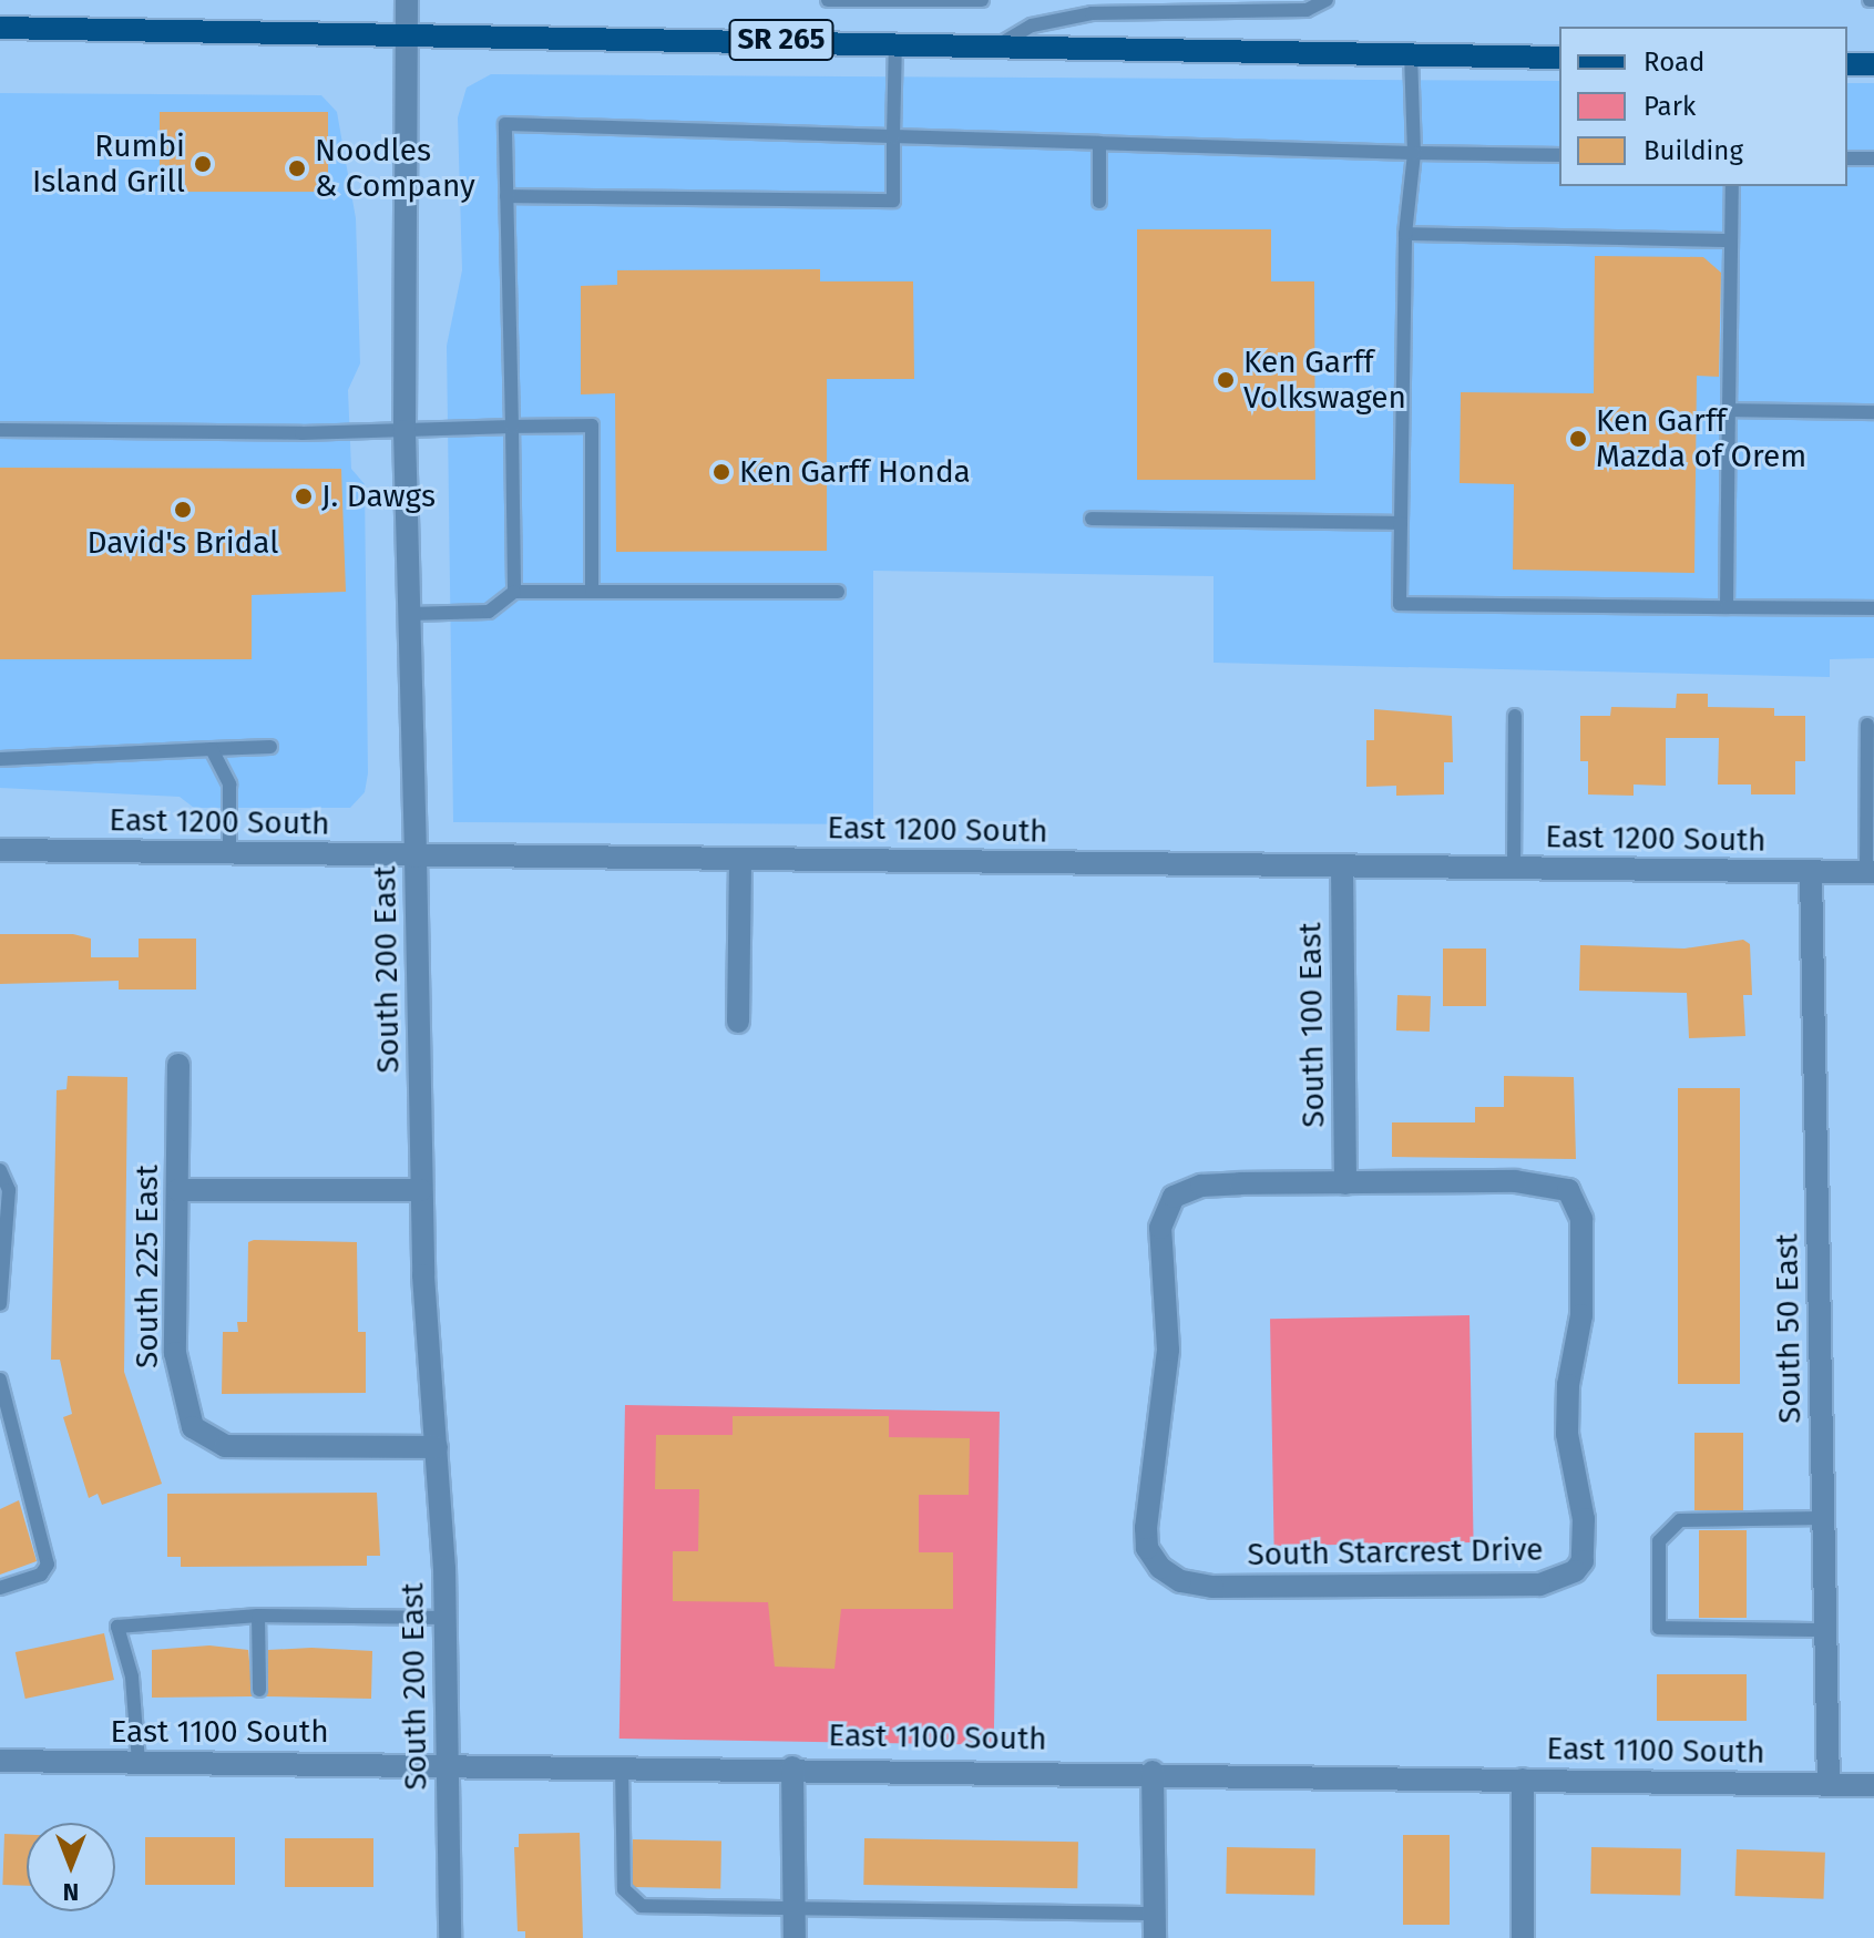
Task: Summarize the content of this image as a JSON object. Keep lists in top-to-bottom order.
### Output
{
  "streets": {
    "main road": ["SR 265"],
    "street": [
      "East 1200 South",
      "South 200 East",
      "South 100 East",
      "South 225 East",
      "South 50 East",
      "South Starcrest Drive",
      "East 1100 South"
    ]
  },
  "crossings": [
    ["SR 265", "South 200 East"],
    ["East 1200 South", "South 200 East"],
    ["East 1200 South", "South 100 East"],
    ["East 1200 South", "South 50 East"],
    ["South 200 East", "South 225 East"],
    ["South 200 East", "East 1100 South"],
    ["South 100 East", "South Starcrest Drive"],
    ["South 50 East", "East 1100 South"]
  ],
  "places": [
    "Rumbi Island Grill",
    "Noodles & Company",
    "Ken Garff Volkswagen",
    "Ken Garff Mazda of Orem",
    "Ken Garff Honda",
    "J. Dawgs",
    "David's Bridal"
  ],
  "legend": ["Road", "Park", "Building"],
  "north": "bottom"
}
